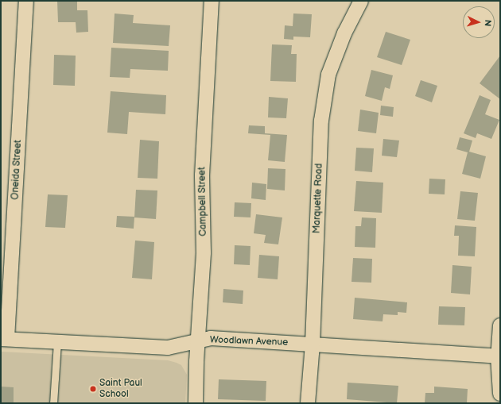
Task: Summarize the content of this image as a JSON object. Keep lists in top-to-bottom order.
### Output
{
  "streets": {
    "street": [
      "Oneida Street",
      "Marquette Road",
      "Campbell Street",
      "Woodlawn Avenue"
    ]
  },
  "crossings": [
    ["Oneida Street", "Woodlawn Avenue"],
    ["Marquette Road", "Woodlawn Avenue"],
    ["Campbell Street", "Woodlawn Avenue"]
  ],
  "places": ["Saint Paul School"],
  "north": "right"
}
